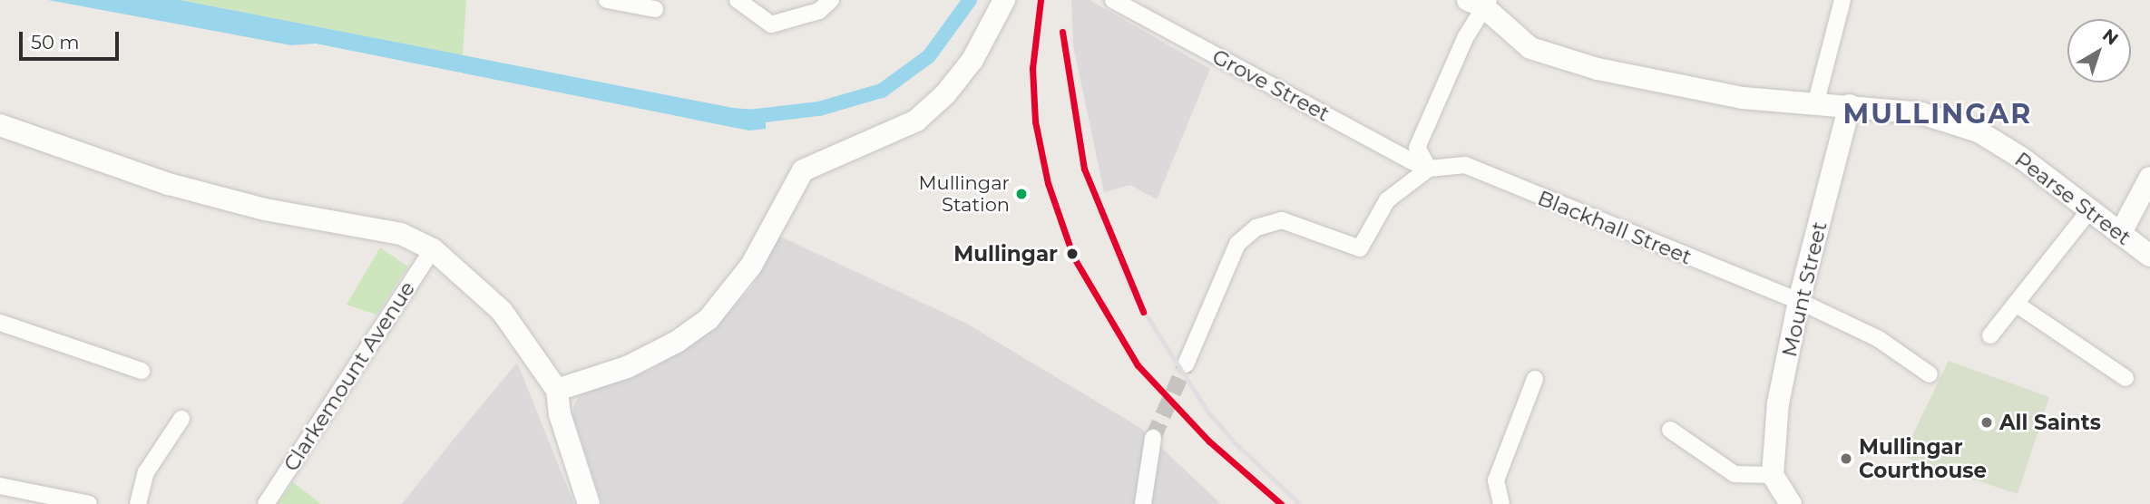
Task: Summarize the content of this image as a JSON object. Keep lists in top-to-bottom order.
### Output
{
  "streets": {
    "street": [
      "Grove Street",
      "Pearse Street",
      "Blackhall Street",
      "Mount Street",
      "Clarkemount Avenue"
    ]
  },
  "crossings": [
    ["Grove Street", "Blackhall Street"],
    ["Pearse Street", "Mount Street"],
    ["Blackhall Street", "Mount Street"]
  ],
  "districts": ["MULLINGAR"],
  "places": [
    "Mullingar Station",
    "Mullingar",
    "All Saints",
    "Mullingar Courthouse"
  ],
  "scale_bar": "50 m",
  "north": "top right"
}
